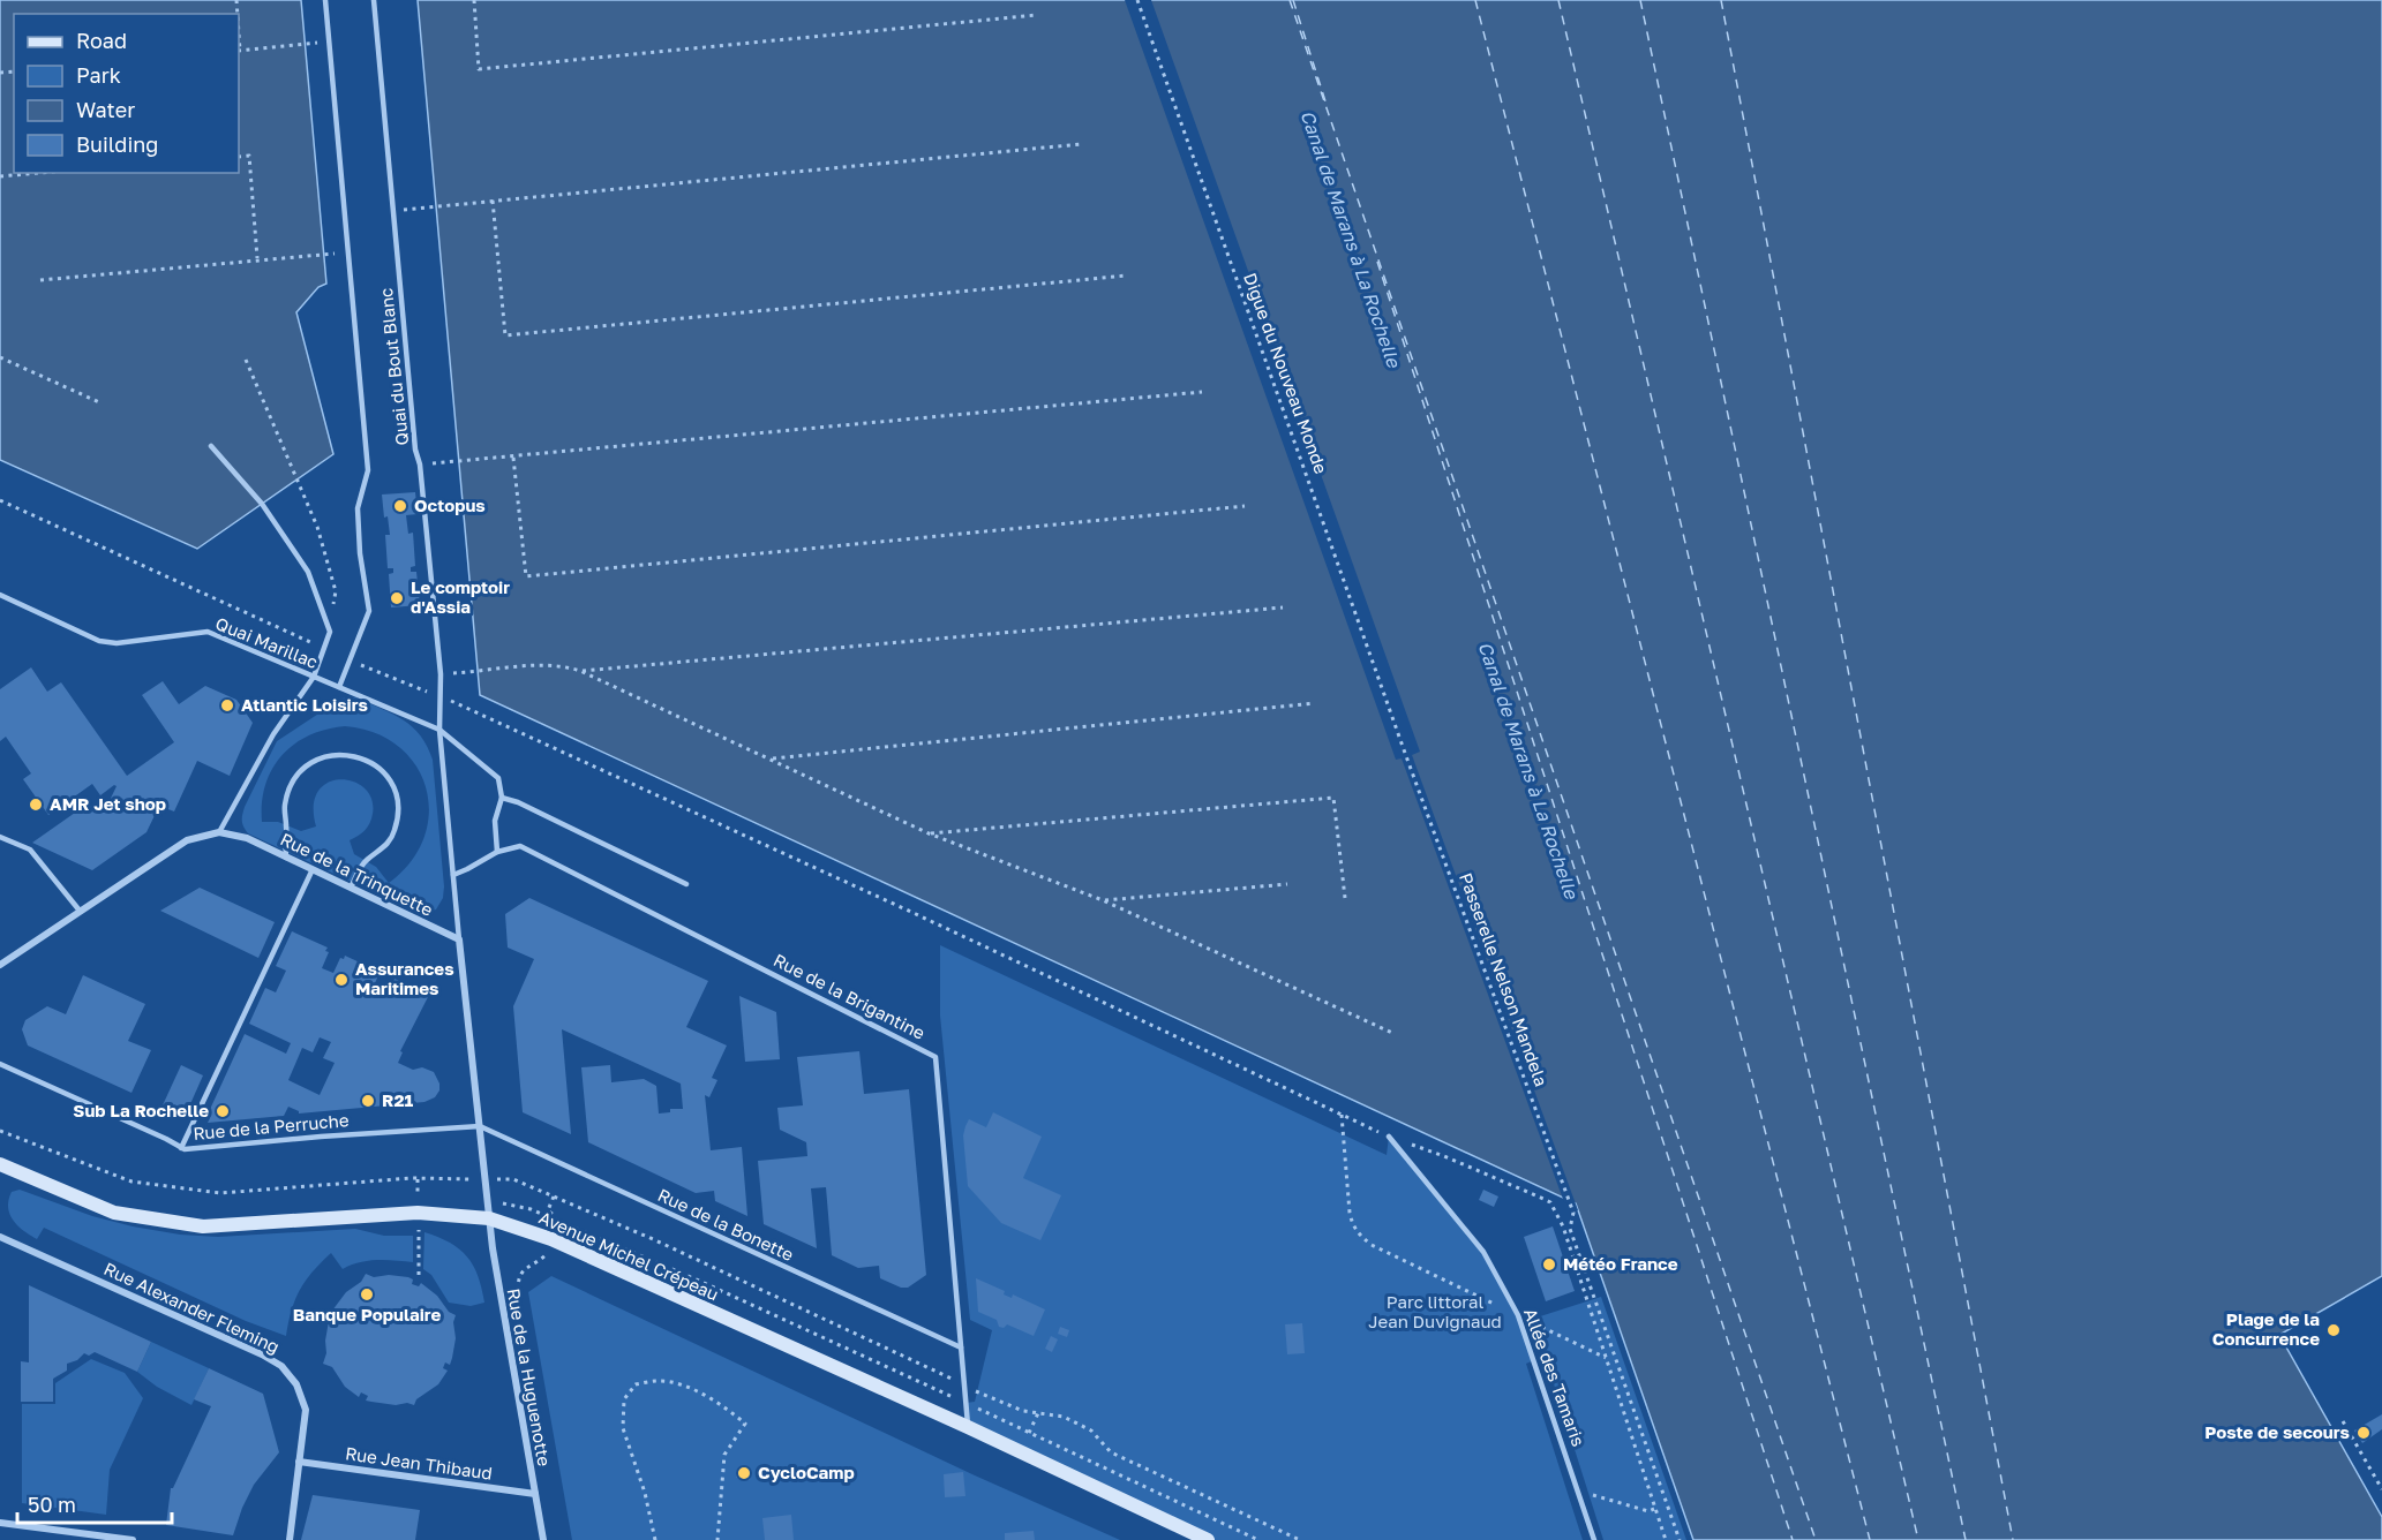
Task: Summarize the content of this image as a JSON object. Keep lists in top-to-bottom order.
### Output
{
  "streets": {
    "street": [
      "Rue de la Trinquette",
      "Avenue Michel Crépeau",
      "Rue Alexander Fleming",
      "Rue de la Huguenotte",
      "Rue Jean Thibaud"
    ],
    "lane": [
      "Quai du Bout Blanc",
      "Quai Marillac",
      "Rue de la Brigantine",
      "Rue de la Perruche",
      "Rue de la Bonette",
      "Allée des Tamaris"
    ],
    "path": ["Digue du Nouveau Monde", "Passerelle Nelson Mandela"]
  },
  "crossings": [
    ["Quai du Bout Blanc", "Quai Marillac"],
    ["Quai du Bout Blanc", "Rue de la Trinquette"],
    ["Quai du Bout Blanc", "Rue de la Brigantine"],
    ["Digue du Nouveau Monde", "Passerelle Nelson Mandela"],
    ["Rue de la Brigantine", "Rue de la Bonette"],
    ["Rue de la Brigantine", "Avenue Michel Crépeau"],
    ["Rue de la Perruche", "Rue de la Bonette"],
    ["Avenue Michel Crépeau", "Rue de la Huguenotte"],
    ["Rue Alexander Fleming", "Rue Jean Thibaud"],
    ["Rue de la Huguenotte", "Rue Jean Thibaud"]
  ],
  "water": ["Canal de Marans à La Rochelle"],
  "parks": ["Parc littoral Jean Duvignaud"],
  "places": [
    "Octopus",
    "Le comptoir d'Assia",
    "Atlantic Loisirs",
    "AMR Jet shop",
    "Assurances Maritimes",
    "R21",
    "Sub La Rochelle",
    "Météo France",
    "Banque Populaire",
    "Plage de la Concurrence",
    "Poste de secours",
    "CycloCamp"
  ],
  "legend": [
    "Road",
    "Park",
    "Water",
    "Building"
  ],
  "scale_bar": "50 m"
}
